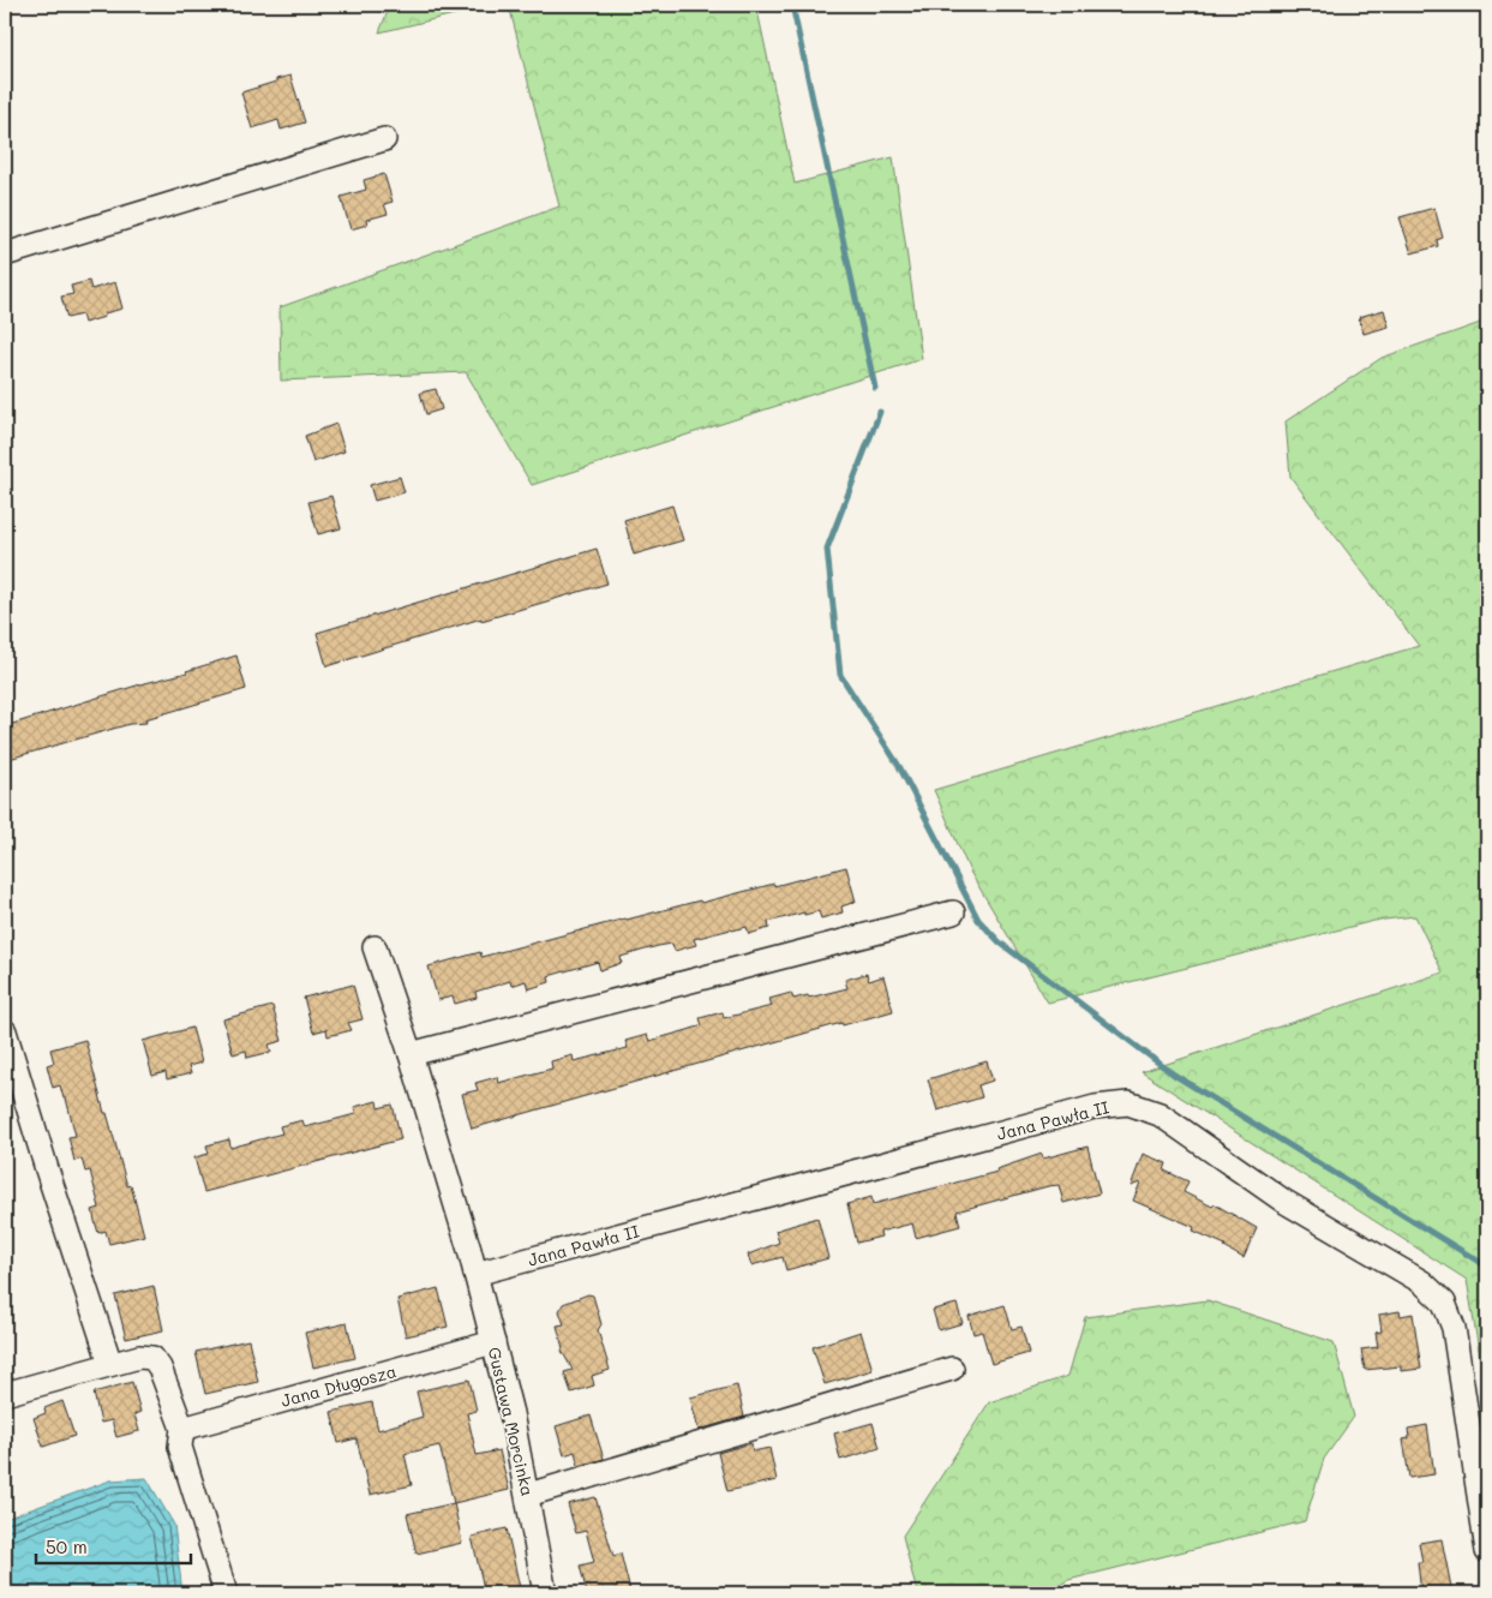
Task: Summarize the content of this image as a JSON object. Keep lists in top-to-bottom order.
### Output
{
  "streets": {
    "street": ["Jana Pawła II", "Jana Długosza", "Gustawa Morcinka"]
  },
  "crossings": [
    ["Jana Pawła II", "Gustawa Morcinka"],
    ["Jana Długosza", "Gustawa Morcinka"]
  ],
  "scale_bar": "50 m"
}
